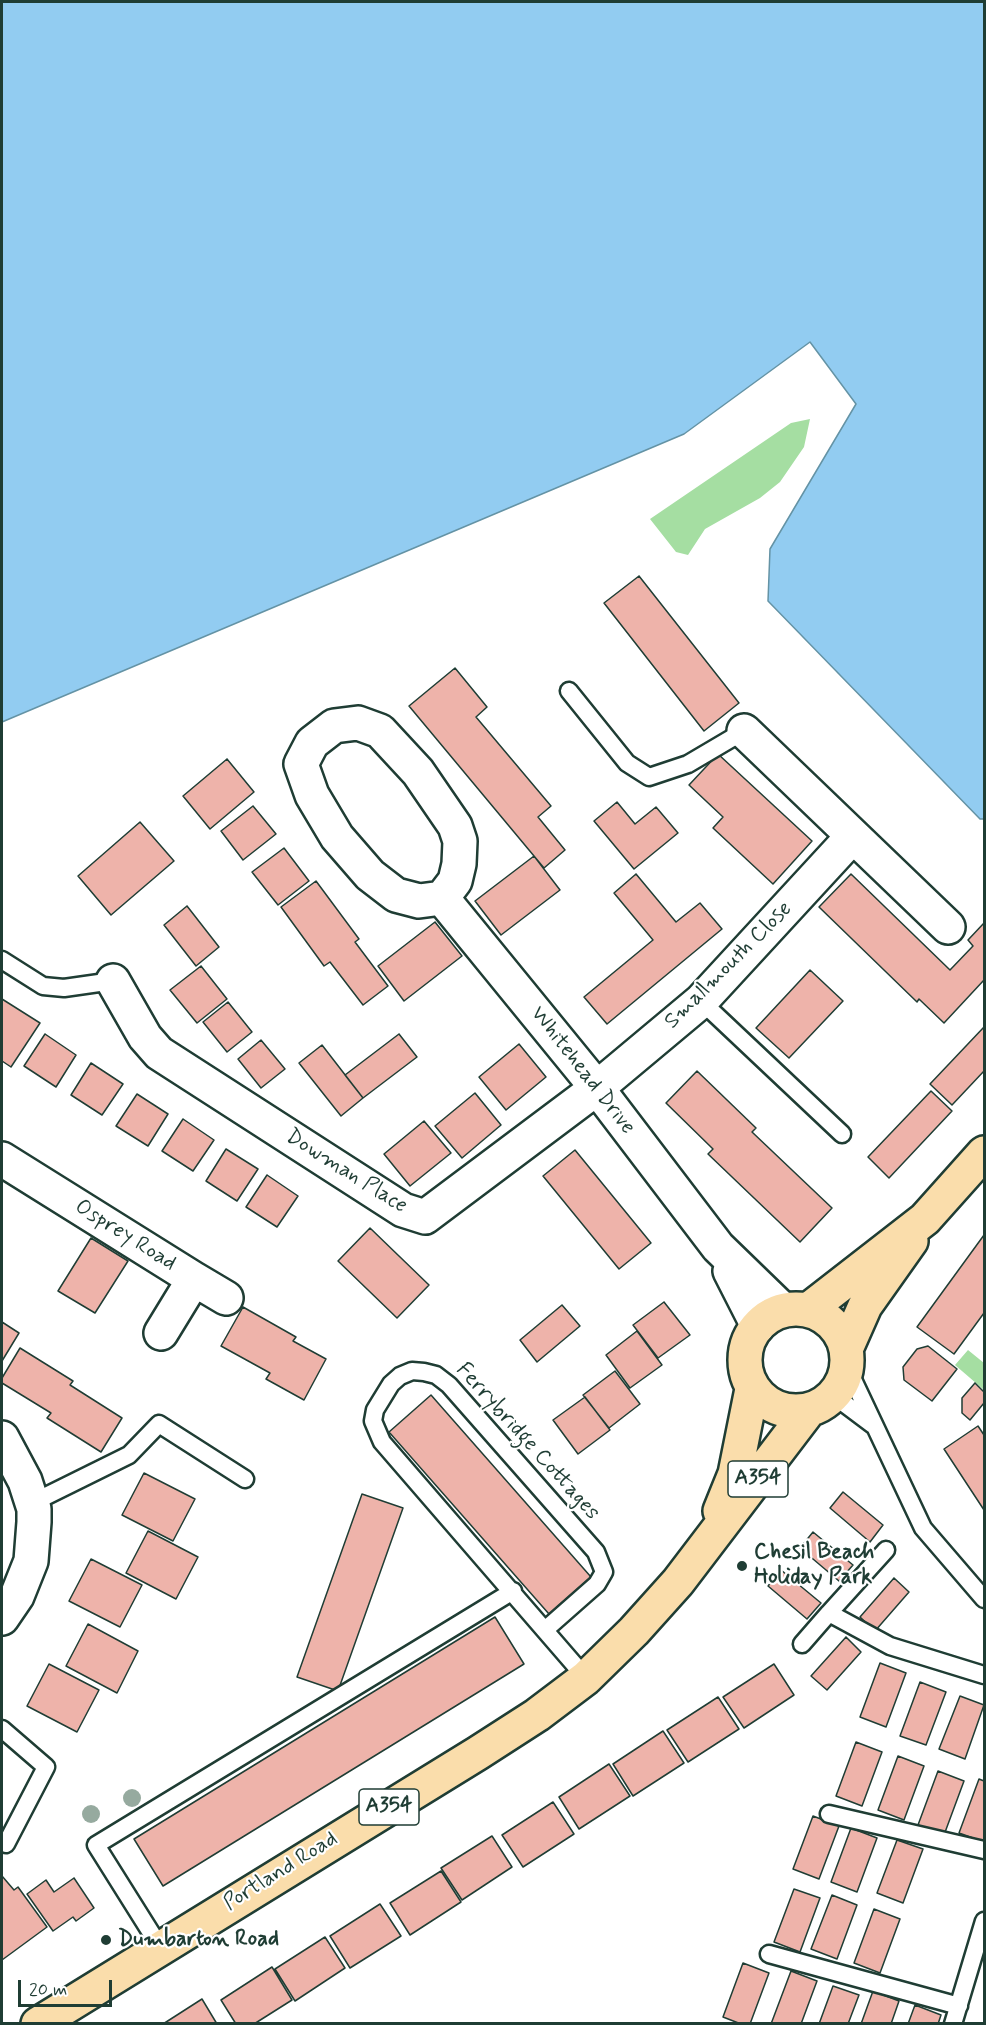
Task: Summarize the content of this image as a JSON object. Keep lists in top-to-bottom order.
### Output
{
  "streets": {
    "highway": ["A354", "Portland Road"],
    "street": [
      "Smallmouth Close",
      "Whitehead Drive",
      "Dowman Place",
      "Osprey Road"
    ],
    "lane": ["Ferrybridge Cottages"]
  },
  "crossings": [
    ["Smallmouth Close", "Whitehead Drive"],
    ["Smallmouth Close", "Dowman Place"],
    ["Whitehead Drive", "Dowman Place"],
    ["Whitehead Drive", "A354"],
    ["Whitehead Drive", "Portland Road"],
    ["Ferrybridge Cottages", "Portland Road"],
    ["A354", "Portland Road"]
  ],
  "places": ["Chesil Beach Holiday Park", "Dumbarton Road"],
  "scale_bar": "20 m"
}
